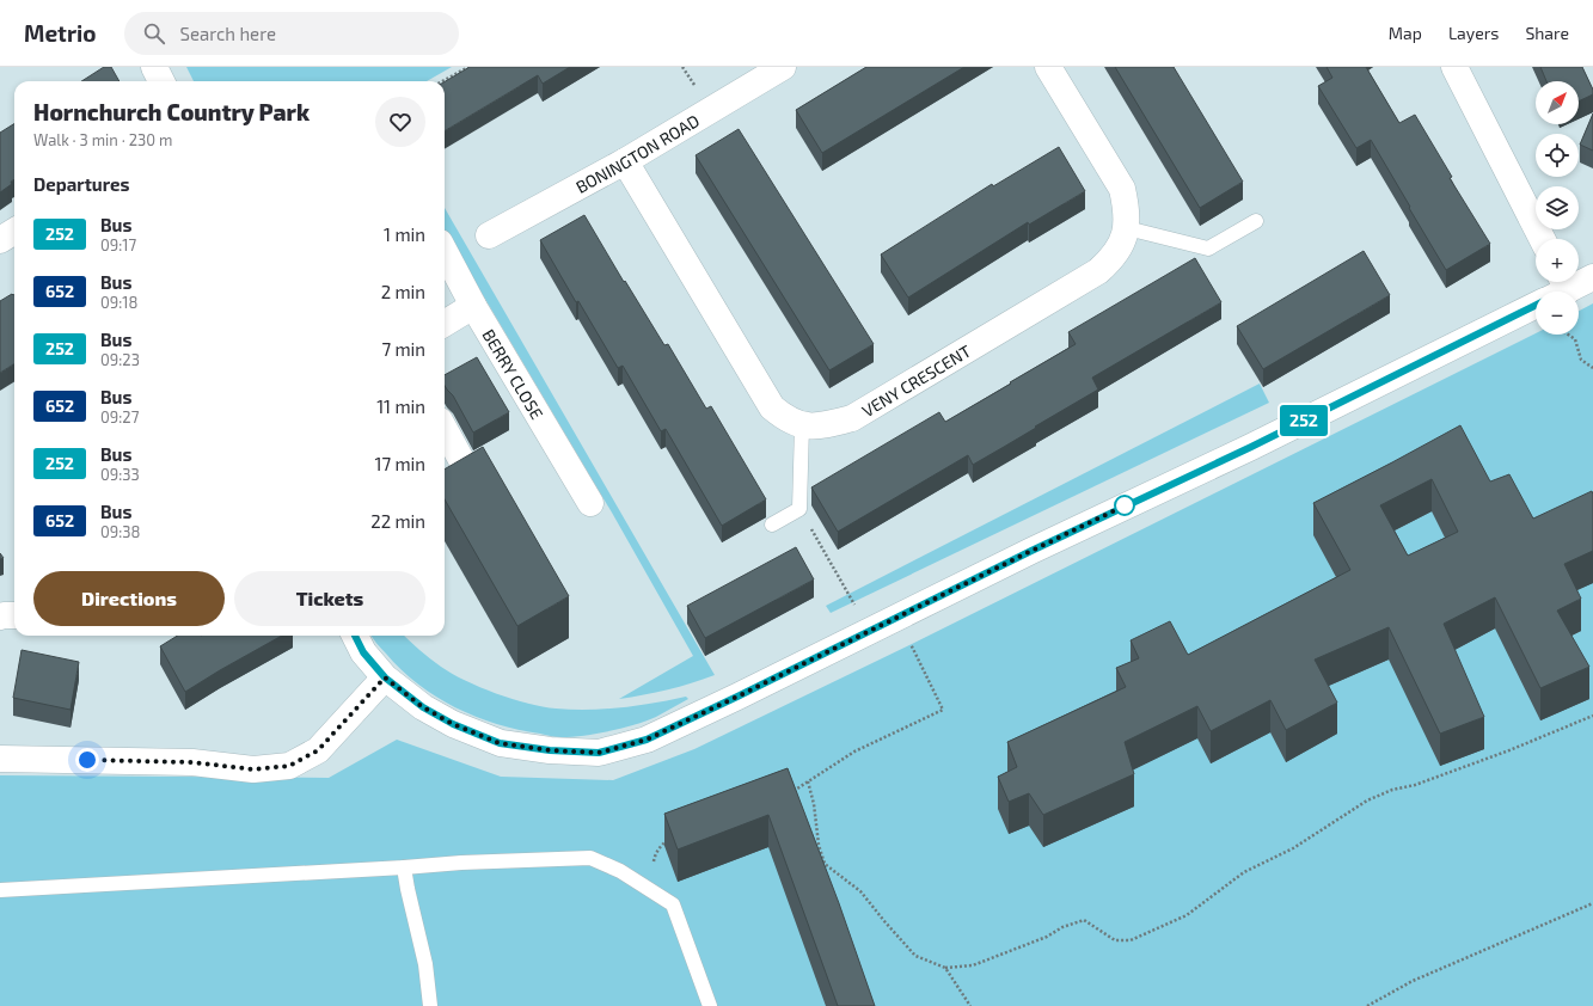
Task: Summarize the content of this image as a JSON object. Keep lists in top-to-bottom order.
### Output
{
  "streets": {
    "street": ["BONINGTON ROAD", "BERRY CLOSE", "VENY CRESCENT"]
  },
  "crossings": [
    ["BONINGTON ROAD", "VENY CRESCENT"]
  ],
  "lines": ["bus line 252"],
  "north": "top right",
  "page": {
    "header": "Metrio",
    "search": "Search here",
    "nav": ["Map", "Layers", "Share"],
    "on_map": "252",
    "map_buttons": ["+", "−"],
    "heading": [
      ["Hornchurch Country Park", "Walk · 3 min · 230 m"],
      "Departures"
    ],
    "list": [
      {
        "mark": "252",
        "name": "Bus",
        "note": "09:17",
        "value": "1 min"
      },
      {
        "mark": "652",
        "name": "Bus",
        "note": "09:18",
        "value": "2 min"
      },
      {
        "mark": "252",
        "name": "Bus",
        "note": "09:23",
        "value": "7 min"
      },
      {
        "mark": "652",
        "name": "Bus",
        "note": "09:27",
        "value": "11 min"
      },
      {
        "mark": "252",
        "name": "Bus",
        "note": "09:33",
        "value": "17 min"
      },
      {
        "mark": "652",
        "name": "Bus",
        "note": "09:38",
        "value": "22 min"
      }
    ],
    "buttons": ["Directions", "Tickets"]
  }
}
